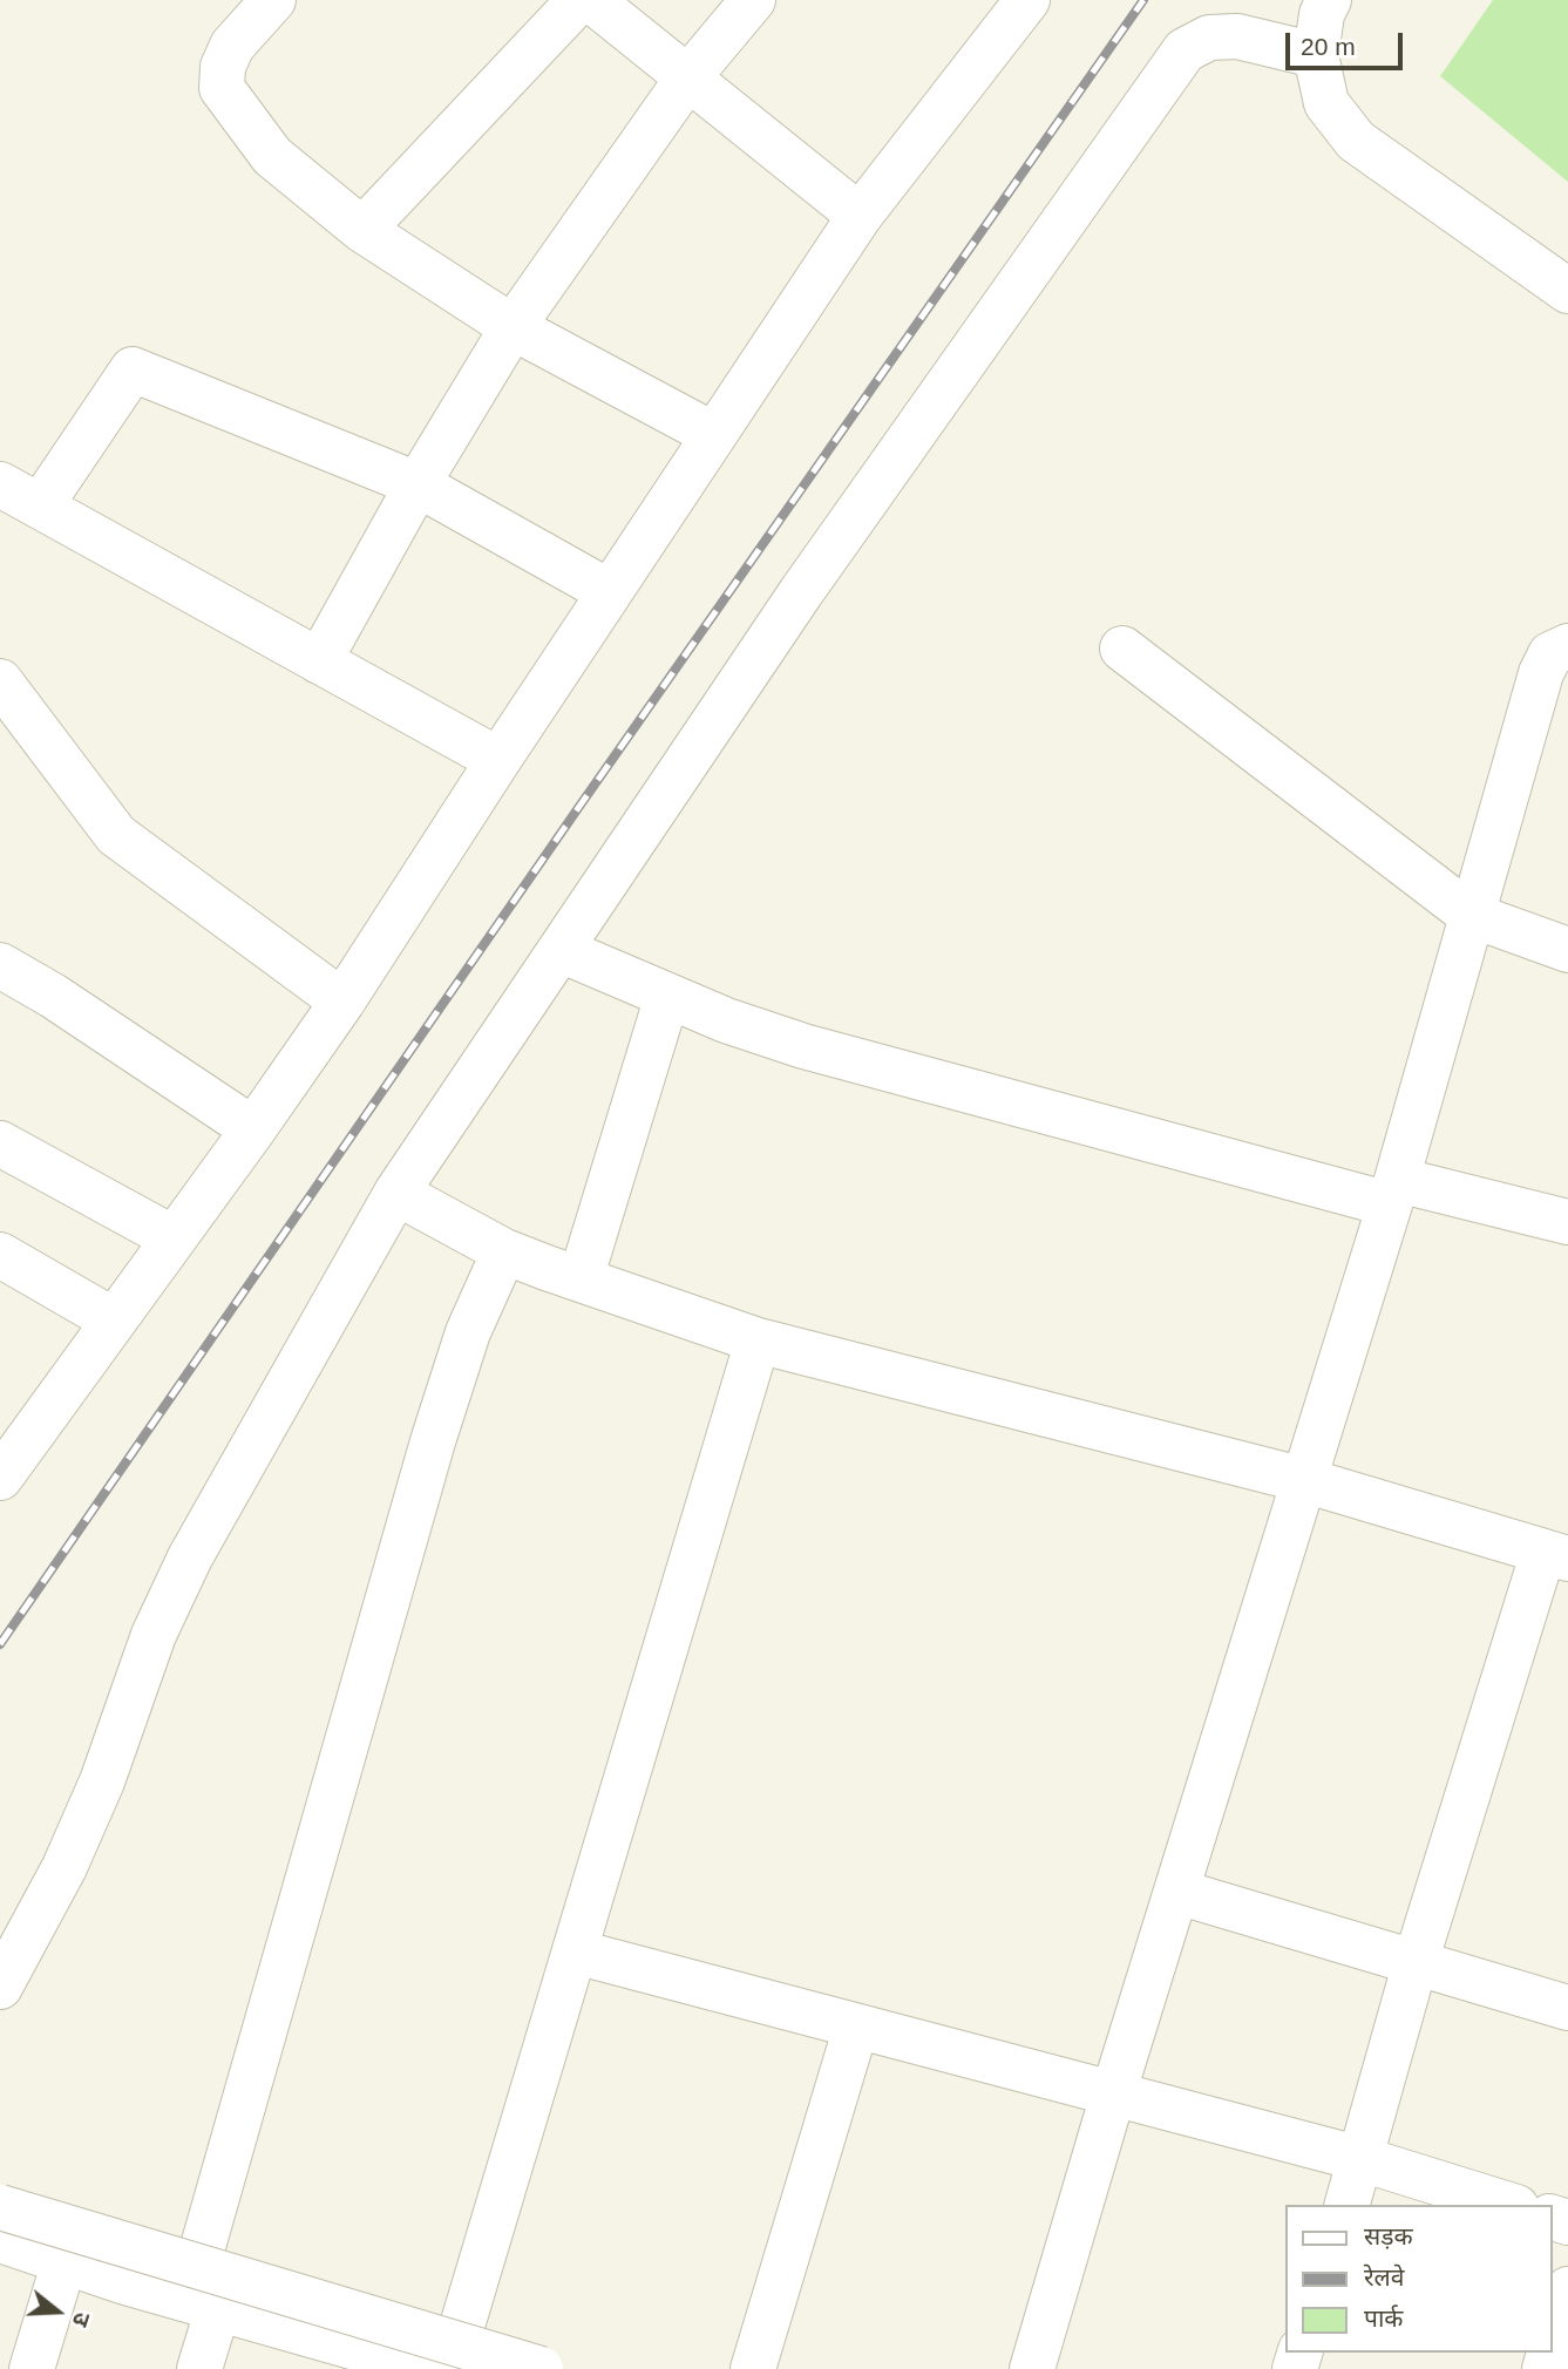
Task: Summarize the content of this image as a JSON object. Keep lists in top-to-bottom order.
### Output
{
  "legend": ["सड़क", "रेलवे", "पार्क"],
  "scale_bar": "20 m",
  "north": "right"
}
